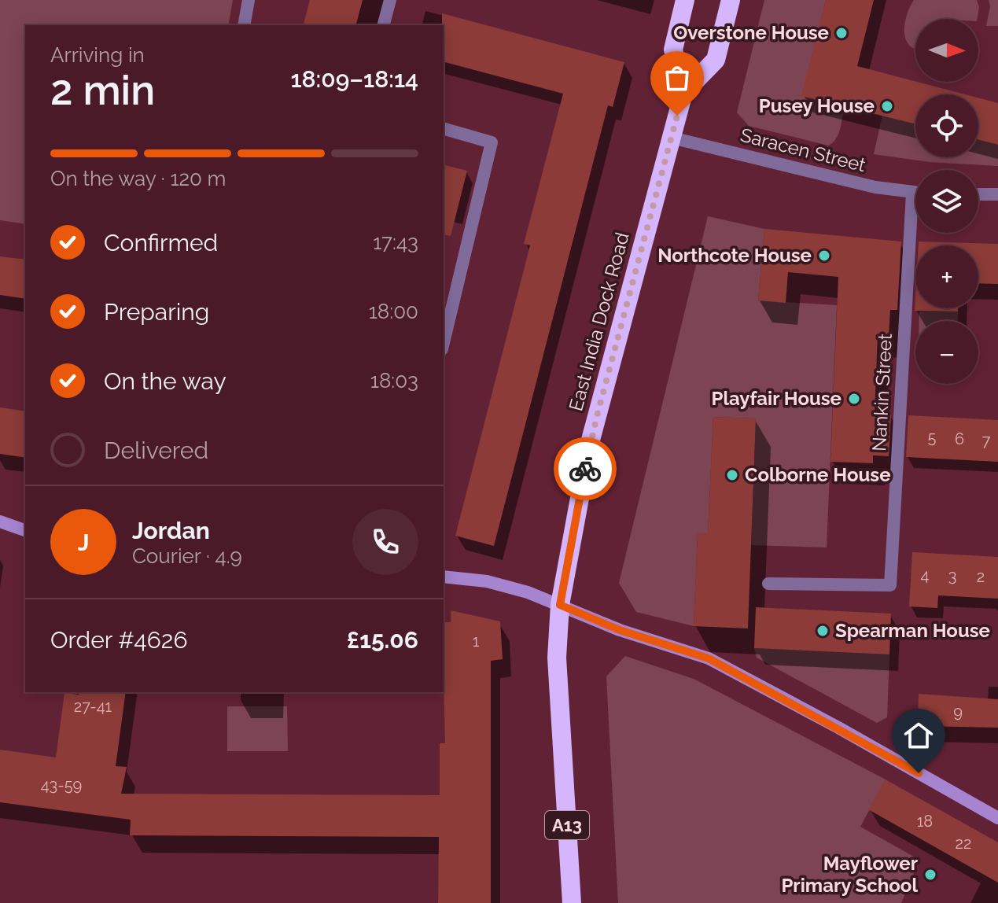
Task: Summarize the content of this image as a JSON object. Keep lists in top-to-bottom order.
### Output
{
  "streets": {
    "highway": ["East India Dock Road", "A13"],
    "street": ["Saracen Street", "Nankin Street"]
  },
  "crossings": [
    ["Saracen Street", "East India Dock Road"],
    ["Saracen Street", "Nankin Street"]
  ],
  "places": [
    "Overstone House",
    "Pusey House",
    "Northcote House",
    "Playfair House",
    "Colborne House",
    "Spearman House",
    "Mayflower Primary School"
  ],
  "house_numbers": [
    "5",
    "6",
    "7",
    "4",
    "3",
    "2",
    "1",
    "27-41",
    "9",
    "43-59",
    "18",
    "22"
  ],
  "north": "right",
  "page": {
    "map_buttons": ["+", "−"],
    "heading": ["2 min", "Arriving in", "18:09–18:14"],
    "panel": [
      "Jordan",
      "Courier · 4.9",
      "Order #4626",
      "£15.06"
    ],
    "bar": "On the way · 120 m",
    "list": [
      ["Confirmed", "17:43"],
      ["Preparing", "18:00"],
      ["On the way", "18:03"],
      "Delivered"
    ],
    "round": "J"
  }
}
